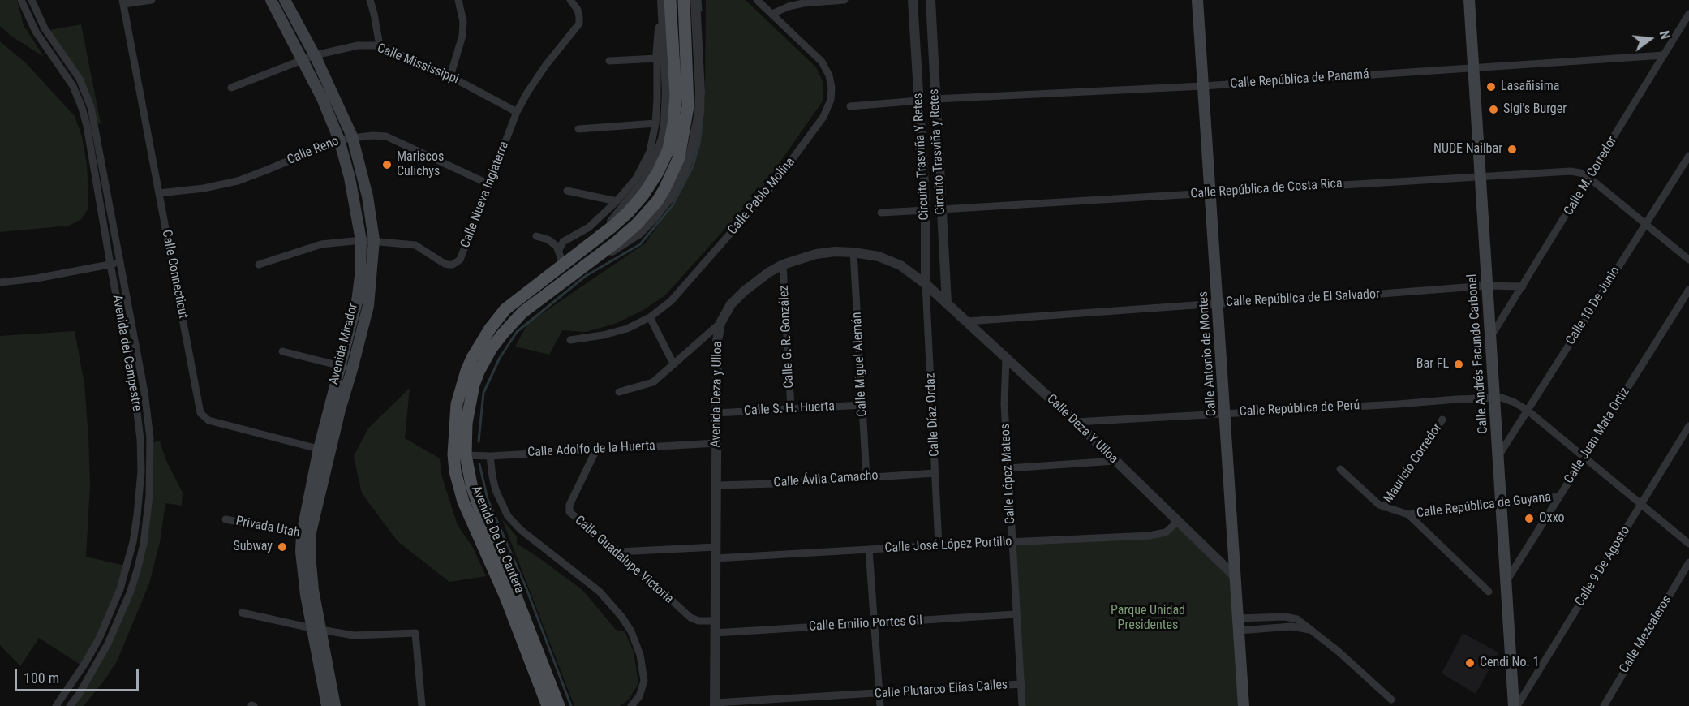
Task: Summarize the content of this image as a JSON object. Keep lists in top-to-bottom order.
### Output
{
  "streets": {
    "main road": [
      "Avenida Mirador",
      "Calle Antonio de Montes",
      "Calle Andrés Facundo Carbonel",
      "Avenida De La Cantera"
    ],
    "street": [
      "Calle Mississippi",
      "Calle República de Panamá",
      "Calle Reno",
      "Circuito Trasviña y Retes",
      "Circuito Trasviña Y Retes",
      "Calle M. Corredor",
      "Calle República de Costa Rica",
      "Calle Nueva Inglaterra",
      "Calle Pablo Molina",
      "Calle Connecticut",
      "Calle República de El Salvador",
      "Calle 10 De Junio",
      "Calle G. R. González",
      "Avenida del Campestre",
      "Calle Miguel Alemán",
      "Avenida Deza y Ulloa",
      "Calle S. H. Huerta",
      "Calle República de Perú",
      "Calle Díaz Ordaz",
      "Calle Deza Y Ulloa",
      "Calle Juan Mata Ortiz",
      "Calle Adolfo de la Huerta",
      "Mauricio Corredor",
      "Calle López Mateos",
      "Calle Ávila Camacho",
      "Calle República de Guyana",
      "Privada Utah",
      "Calle José López Portillo",
      "Calle Guadalupe Victoria",
      "Calle 9 De Agosto",
      "Calle Emilio Portes Gil",
      "Calle Mezcaleros",
      "Calle Plutarco Elías Calles"
    ]
  },
  "crossings": [
    ["Calle Mississippi", "Calle Nueva Inglaterra"],
    ["Calle Mississippi", "Avenida Mirador"],
    ["Calle República de Panamá", "Circuito Trasviña y Retes"],
    ["Calle República de Panamá", "Calle M. Corredor"],
    ["Calle República de Panamá", "Calle Antonio de Montes"],
    ["Calle República de Panamá", "Calle Andrés Facundo Carbonel"],
    ["Calle Reno", "Calle Nueva Inglaterra"],
    ["Calle Reno", "Calle Connecticut"],
    ["Calle Reno", "Avenida Mirador"],
    ["Circuito Trasviña y Retes", "Calle República de Costa Rica"],
    ["Circuito Trasviña y Retes", "Calle Deza Y Ulloa"],
    ["Circuito Trasviña Y Retes", "Avenida Deza y Ulloa"],
    ["Circuito Trasviña Y Retes", "Calle Díaz Ordaz"],
    ["Circuito Trasviña Y Retes", "Calle Deza Y Ulloa"],
    ["Calle M. Corredor", "Calle República de Costa Rica"],
    ["Calle M. Corredor", "Calle República de El Salvador"],
    ["Calle M. Corredor", "Calle Andrés Facundo Carbonel"],
    ["Calle República de Costa Rica", "Calle Antonio de Montes"],
    ["Calle República de Costa Rica", "Calle Andrés Facundo Carbonel"],
    ["Calle Nueva Inglaterra", "Avenida Mirador"],
    ["Calle Connecticut", "Avenida Mirador"],
    ["Calle República de El Salvador", "Calle Antonio de Montes"],
    ["Calle República de El Salvador", "Calle Andrés Facundo Carbonel"],
    ["Calle República de El Salvador", "Calle Deza Y Ulloa"],
    ["Calle 10 De Junio", "Calle Andrés Facundo Carbonel"],
    ["Calle G. R. González", "Avenida Deza y Ulloa"],
    ["Calle G. R. González", "Calle S. H. Huerta"],
    ["Avenida Mirador", "Privada Utah"],
    ["Calle Antonio de Montes", "Calle República de Perú"],
    ["Calle Antonio de Montes", "Calle Deza Y Ulloa"],
    ["Calle Andrés Facundo Carbonel", "Calle República de Perú"],
    ["Calle Andrés Facundo Carbonel", "Calle Juan Mata Ortiz"],
    ["Calle Andrés Facundo Carbonel", "Calle República de Guyana"],
    ["Calle Andrés Facundo Carbonel", "Calle 9 De Agosto"],
    ["Calle Miguel Alemán", "Avenida Deza y Ulloa"],
    ["Calle Miguel Alemán", "Calle S. H. Huerta"],
    ["Calle Miguel Alemán", "Calle Ávila Camacho"],
    ["Avenida Deza y Ulloa", "Calle S. H. Huerta"],
    ["Avenida Deza y Ulloa", "Calle Díaz Ordaz"],
    ["Avenida Deza y Ulloa", "Calle Deza Y Ulloa"],
    ["Avenida Deza y Ulloa", "Calle Adolfo de la Huerta"],
    ["Avenida Deza y Ulloa", "Calle Ávila Camacho"],
    ["Avenida Deza y Ulloa", "Calle José López Portillo"],
    ["Avenida Deza y Ulloa", "Calle Guadalupe Victoria"],
    ["Avenida Deza y Ulloa", "Calle Emilio Portes Gil"],
    ["Avenida Deza y Ulloa", "Calle Plutarco Elías Calles"],
    ["Calle República de Perú", "Calle Deza Y Ulloa"],
    ["Calle Díaz Ordaz", "Calle Deza Y Ulloa"],
    ["Calle Díaz Ordaz", "Calle Ávila Camacho"],
    ["Calle Díaz Ordaz", "Calle José López Portillo"],
    ["Calle Deza Y Ulloa", "Calle López Mateos"],
    ["Calle Deza Y Ulloa", "Calle José López Portillo"],
    ["Calle Juan Mata Ortiz", "Calle República de Guyana"],
    ["Calle Adolfo de la Huerta", "Avenida De La Cantera"],
    ["Calle Adolfo de la Huerta", "Calle Guadalupe Victoria"],
    ["Calle López Mateos", "Calle José López Portillo"],
    ["Calle López Mateos", "Calle Emilio Portes Gil"],
    ["Calle López Mateos", "Calle Plutarco Elías Calles"]
  ],
  "parks": ["Parque Unidad Presidentes"],
  "places": [
    "Lasañisima",
    "Sigi's Burger",
    "NUDE Nailbar",
    "Mariscos Culichys",
    "Bar FL",
    "Oxxo",
    "Subway",
    "Cendi No. 1"
  ],
  "scale_bar": "100 m",
  "north": "right"
}
